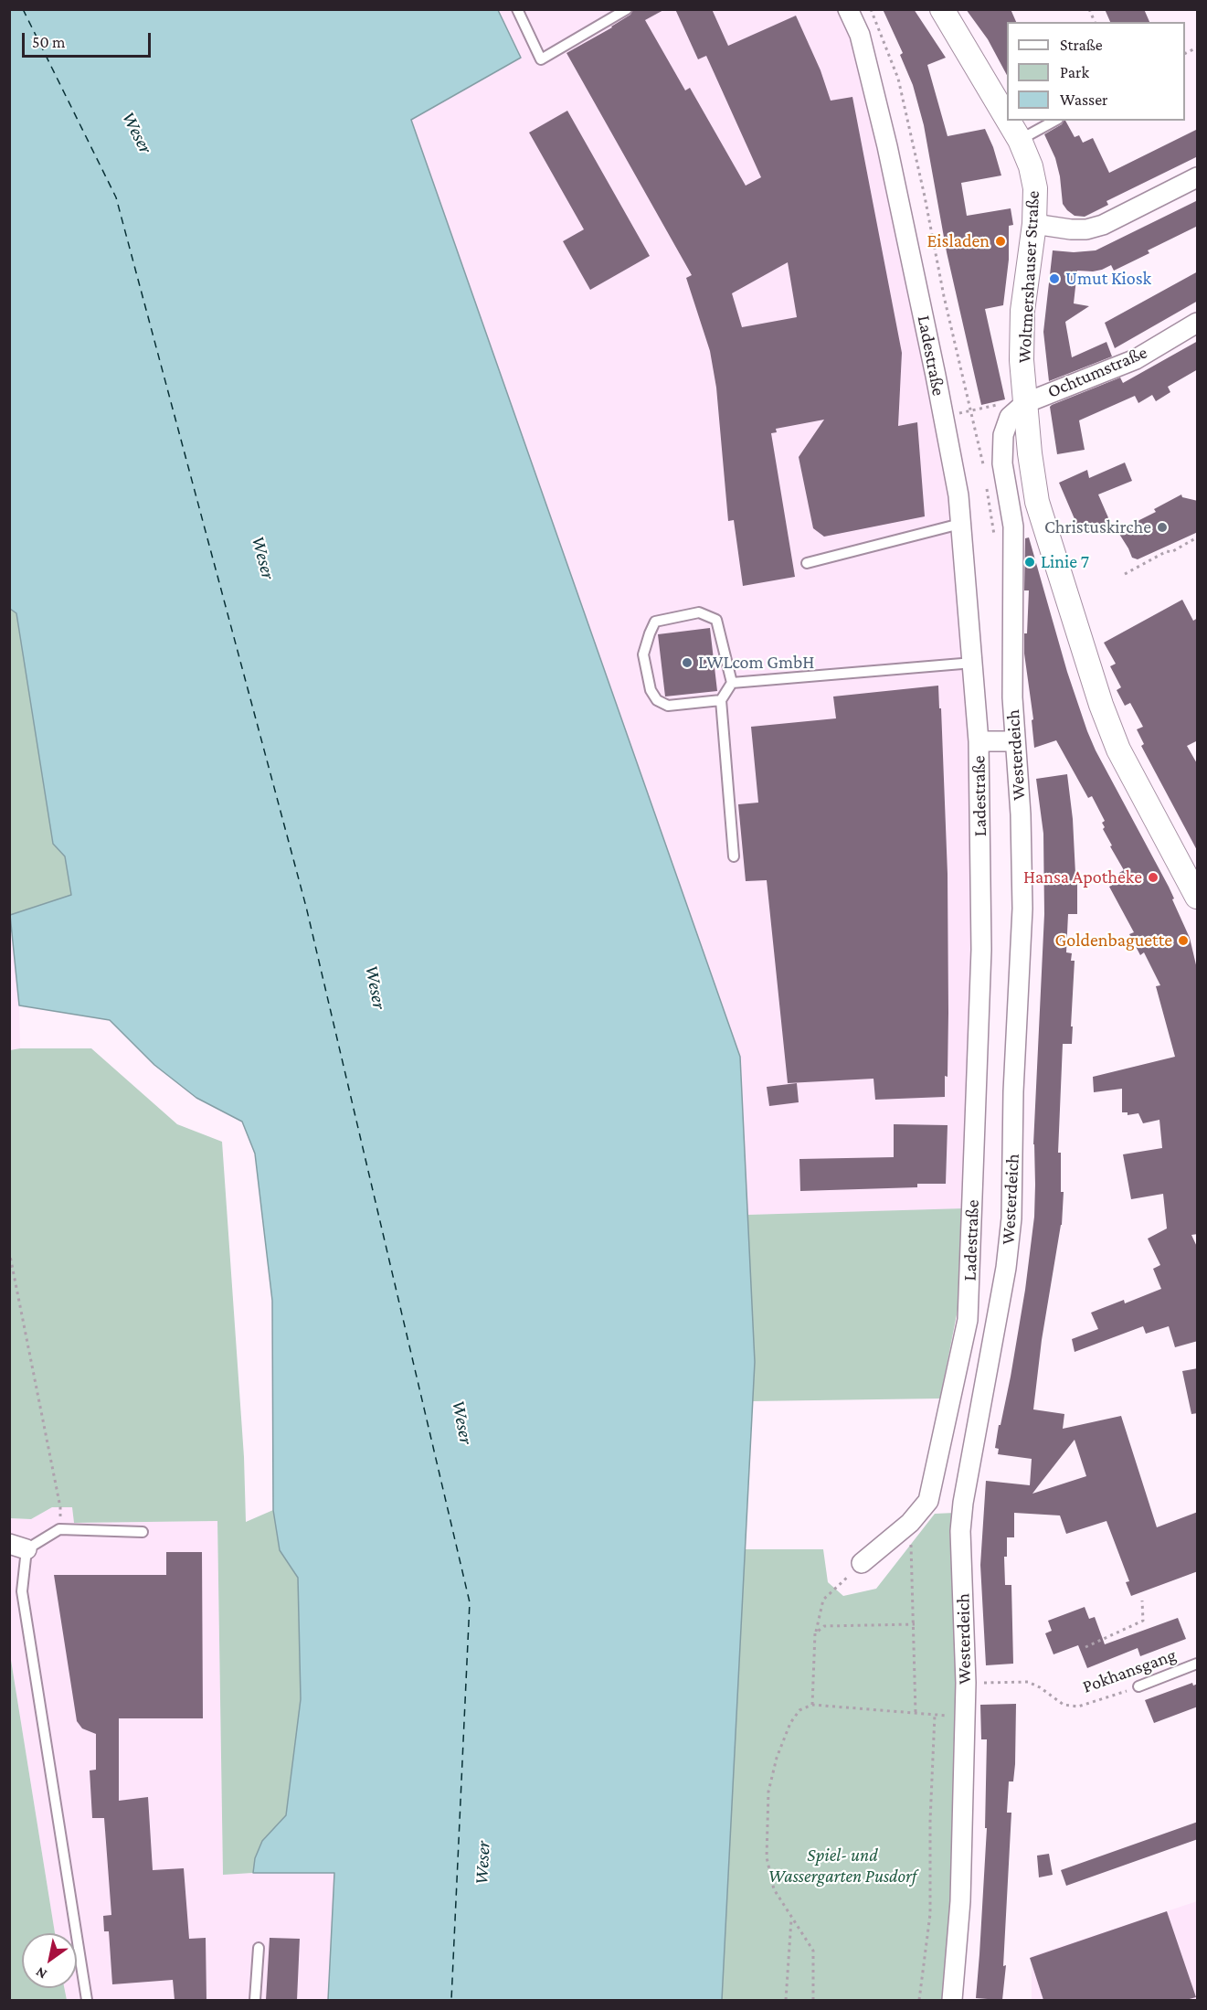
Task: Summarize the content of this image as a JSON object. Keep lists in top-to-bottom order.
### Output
{
  "streets": {
    "street": [
      "Woltmershauser Straße",
      "Ladestraße",
      "Ochtumstraße",
      "Westerdeich"
    ],
    "lane": ["Pokhansgang"]
  },
  "crossings": [
    ["Woltmershauser Straße", "Ochtumstraße"],
    ["Woltmershauser Straße", "Westerdeich"],
    ["Ochtumstraße", "Westerdeich"]
  ],
  "water": ["Weser"],
  "parks": ["Spiel- und Wassergarten Pusdorf"],
  "places": [
    "Eisladen",
    "Umut Kiosk",
    "Christuskirche",
    "Linie 7",
    "LWLcom GmbH",
    "Hansa Apotheke",
    "Goldenbaguette"
  ],
  "legend": ["Straße", "Park", "Wasser"],
  "scale_bar": "50 m",
  "north": "bottom left"
}
